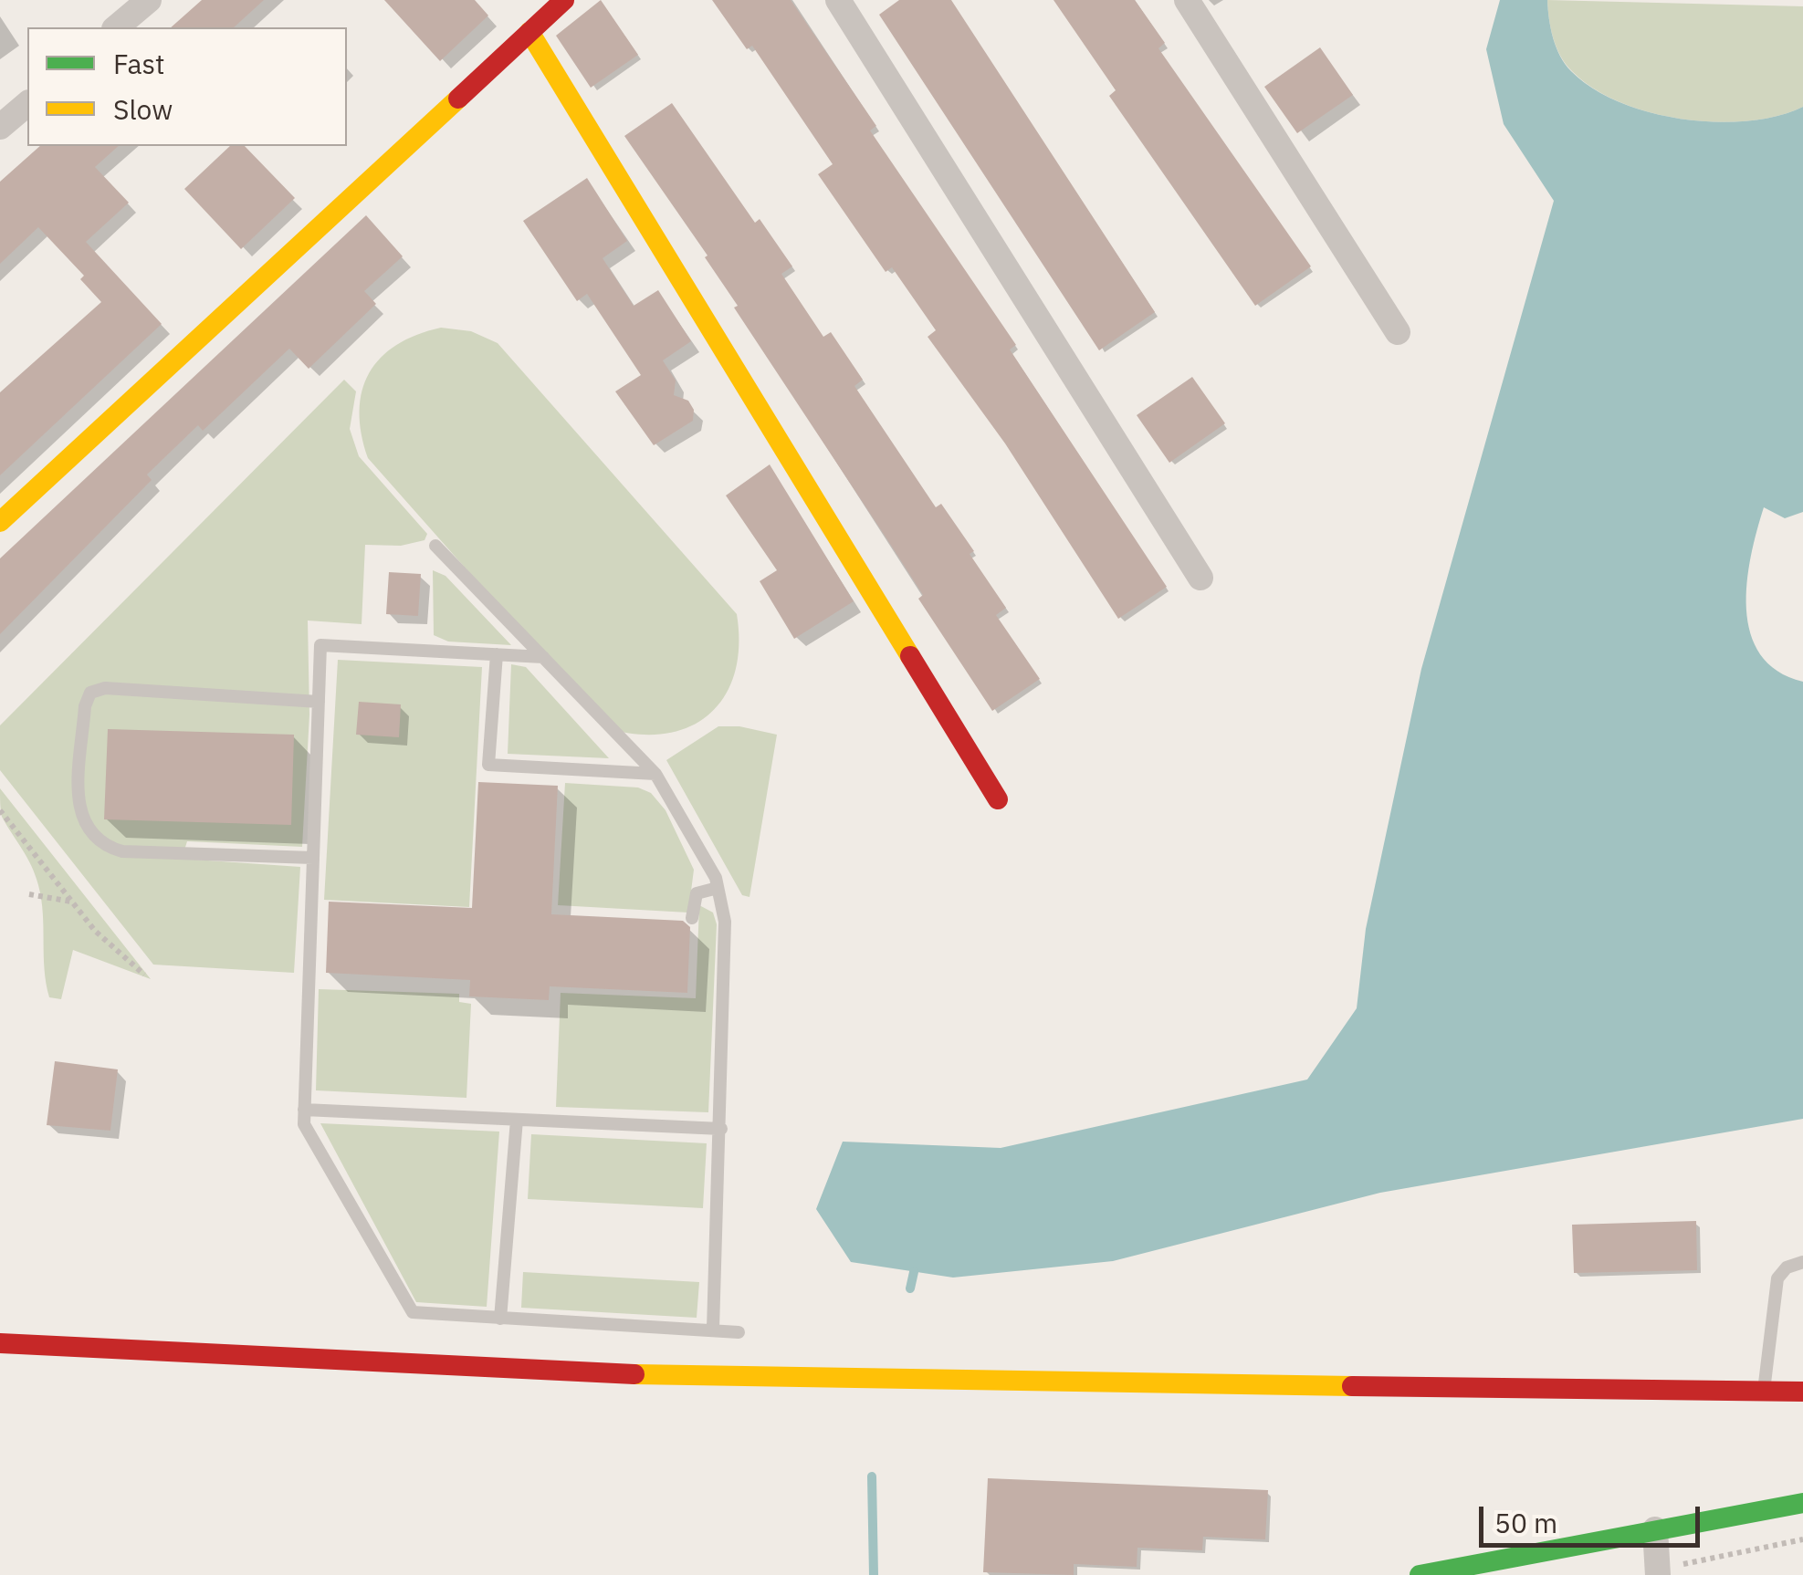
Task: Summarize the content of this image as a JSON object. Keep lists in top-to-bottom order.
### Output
{
  "legend": ["Fast", "Slow"],
  "scale_bar": "50 m"
}
